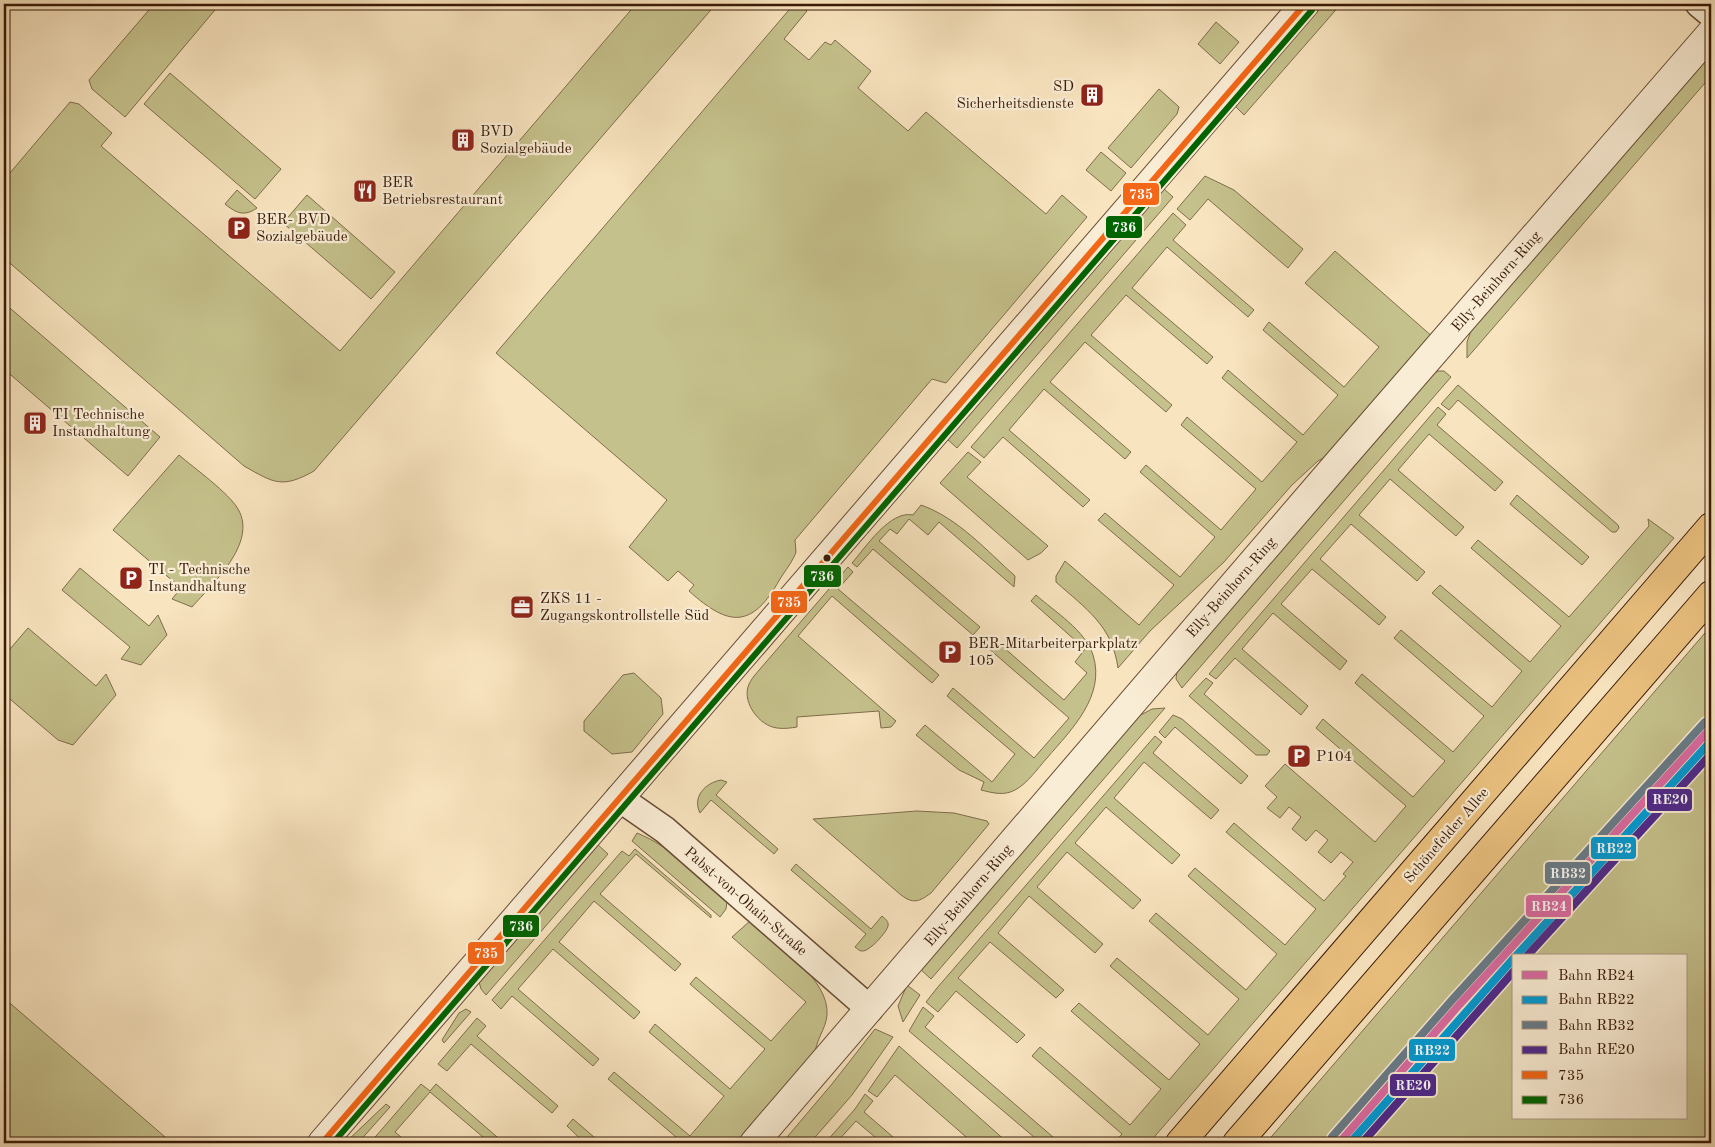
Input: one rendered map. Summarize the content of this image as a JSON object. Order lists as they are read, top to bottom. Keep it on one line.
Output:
{"streets":{"highway":["Schönefelder Allee"],"street":["Elly-Beinhorn-Ring","Pabst-von-Ohain-Straße"]},"crossings":[["Elly-Beinhorn-Ring","Pabst-von-Ohain-Straße"]],"places":{"building":["SD Sicherheitsdienste","BVD Sozialgebäude","TI Technische Instandhaltung"],"restaurant":["BER Betriebsrestaurant"],"parking":["BER- BVD Sozialgebäude","TI - Technische Instandhaltung","BER-Mitarbeiterparkplatz 105","P104"],"office":["ZKS 11 - Zugangskontrollstelle Süd"]},"lines":["transit line 735","transit line 736","rail line RB32","rail line RB24","rail line RB22","rail line RE20"],"legend":["Bahn RB24","Bahn RB22","Bahn RB32","Bahn RE20","735","736"]}
